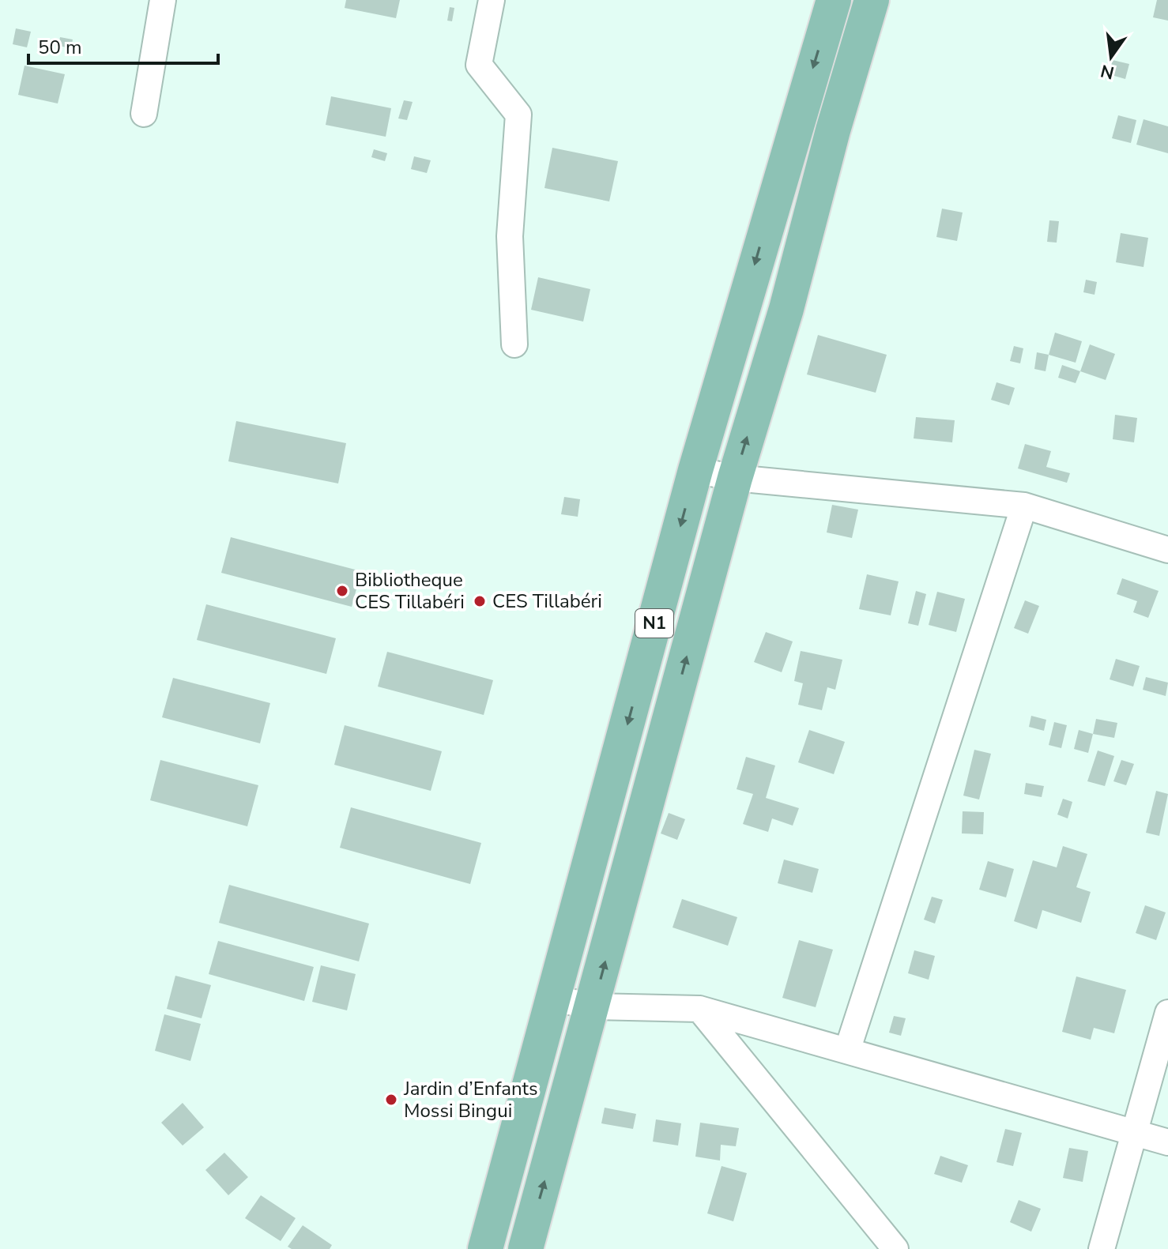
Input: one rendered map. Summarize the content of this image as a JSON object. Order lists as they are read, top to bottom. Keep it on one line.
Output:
{"streets":{"main road":["N1"]},"places":["Bibliotheque CES Tillabéri","CES Tillabéri","Jardin d’Enfants Mossi Bingui"],"scale_bar":"50 m","north":"bottom"}
